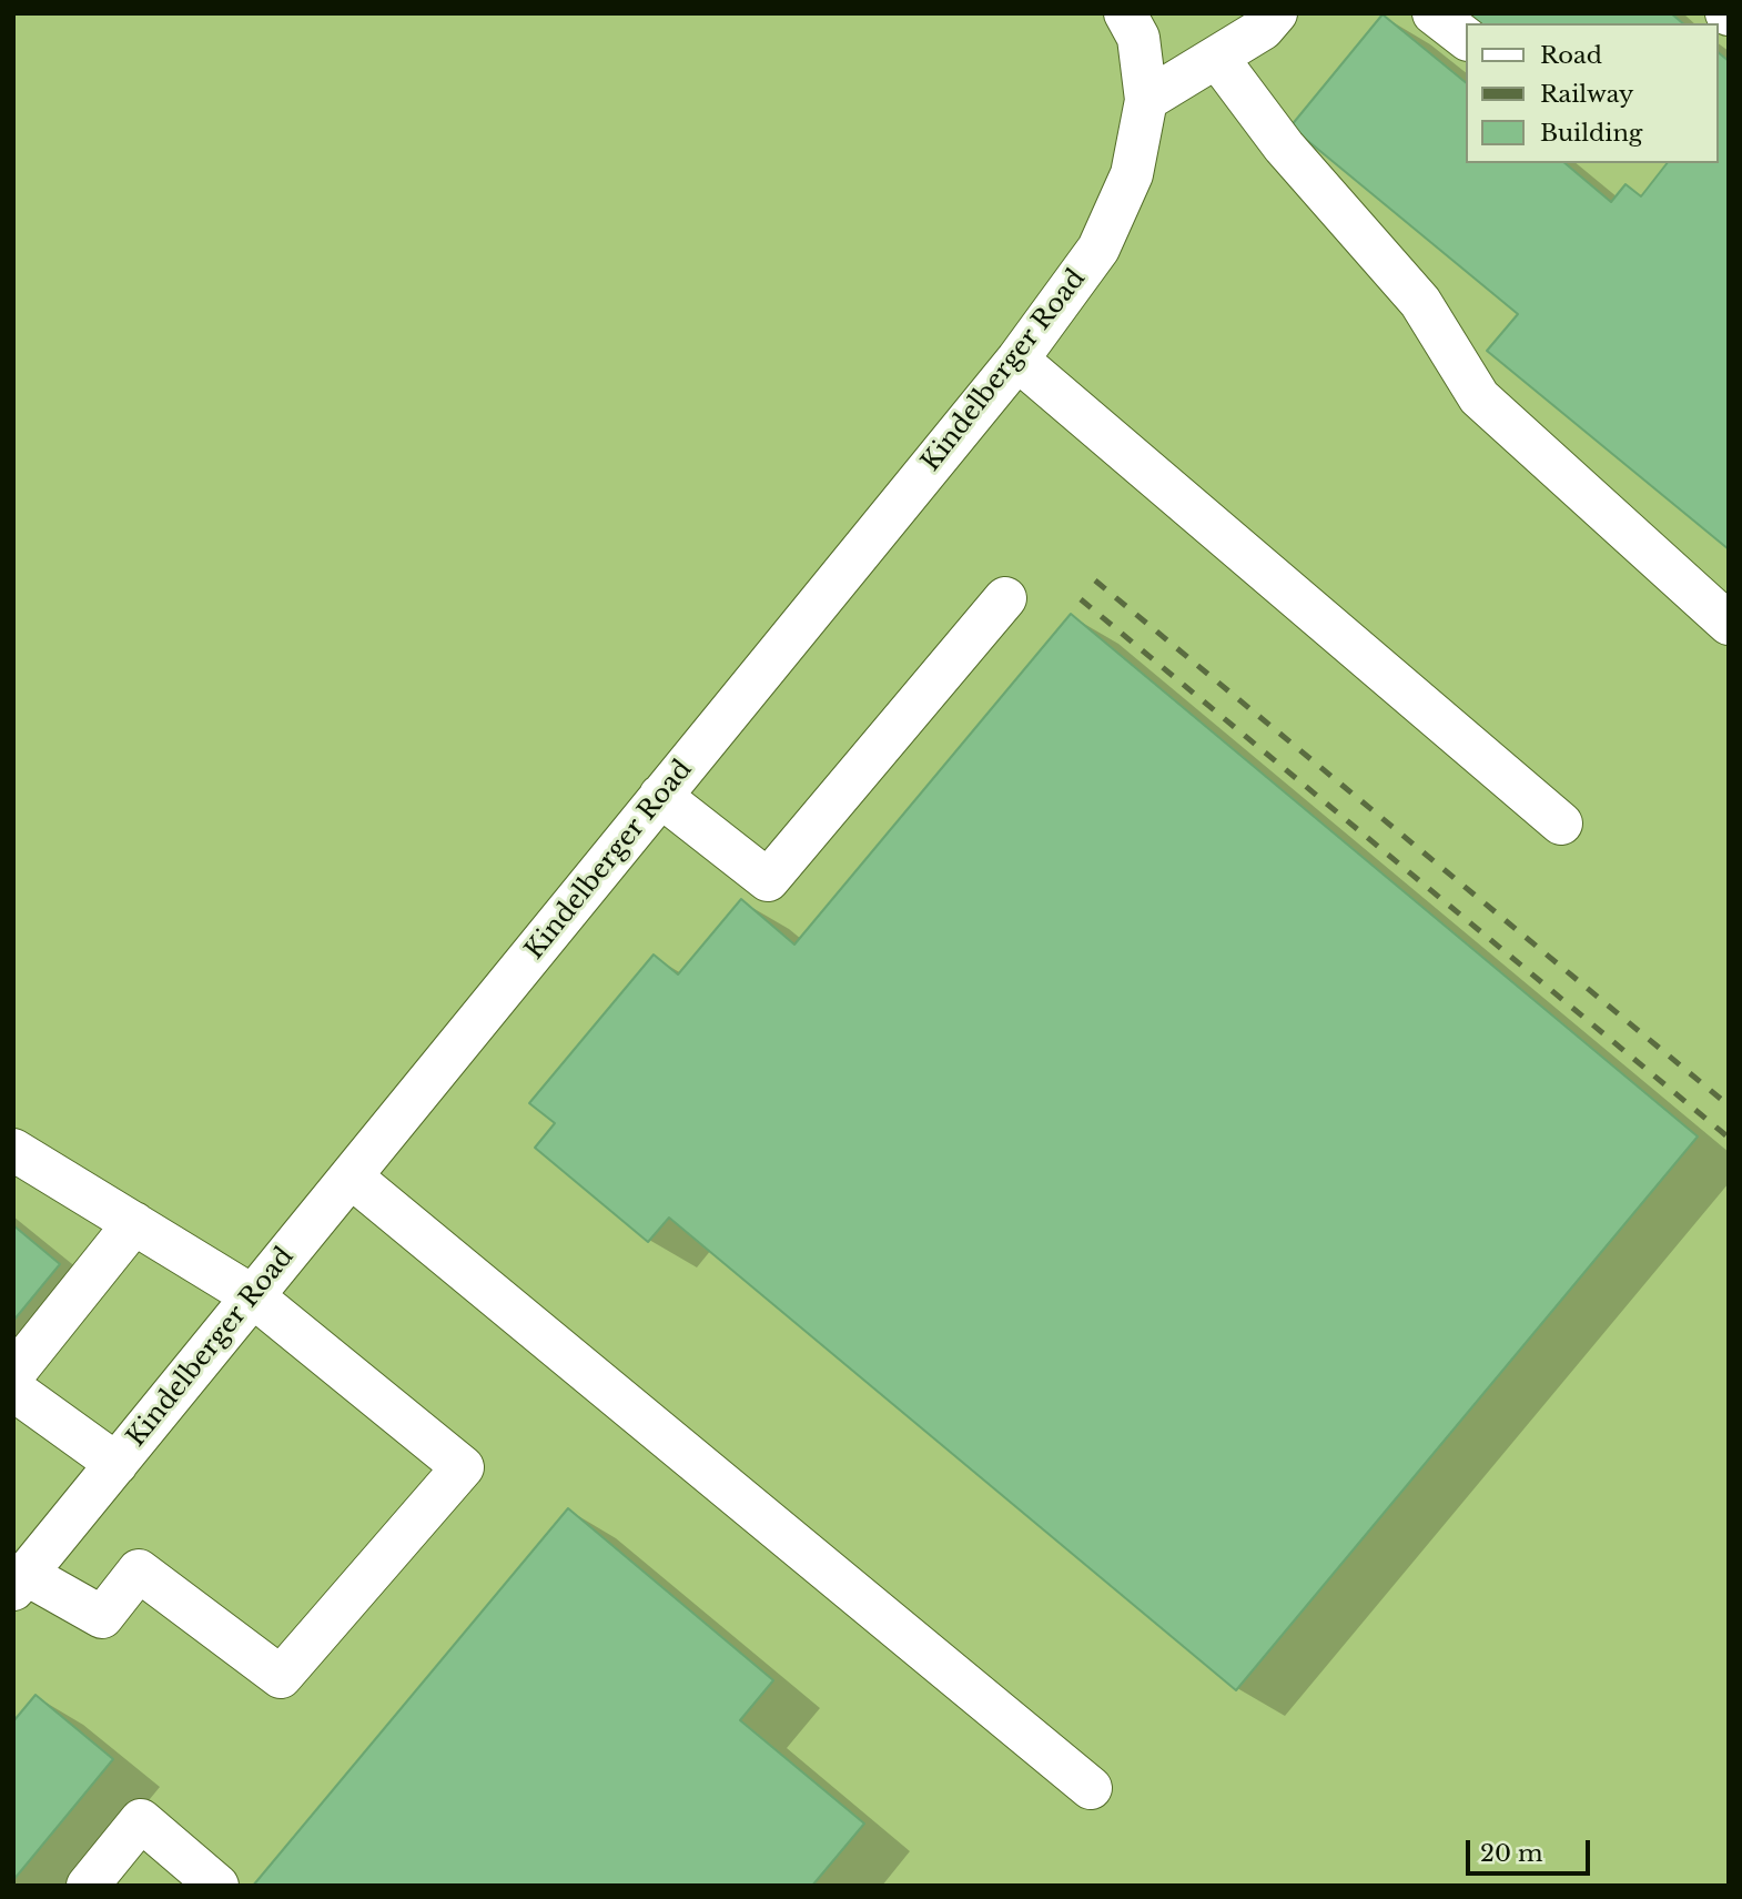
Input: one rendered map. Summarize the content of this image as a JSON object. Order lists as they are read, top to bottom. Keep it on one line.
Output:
{"streets":{"street":["Kindelberger Road"]},"legend":["Road","Railway","Building"],"scale_bar":"20 m"}
